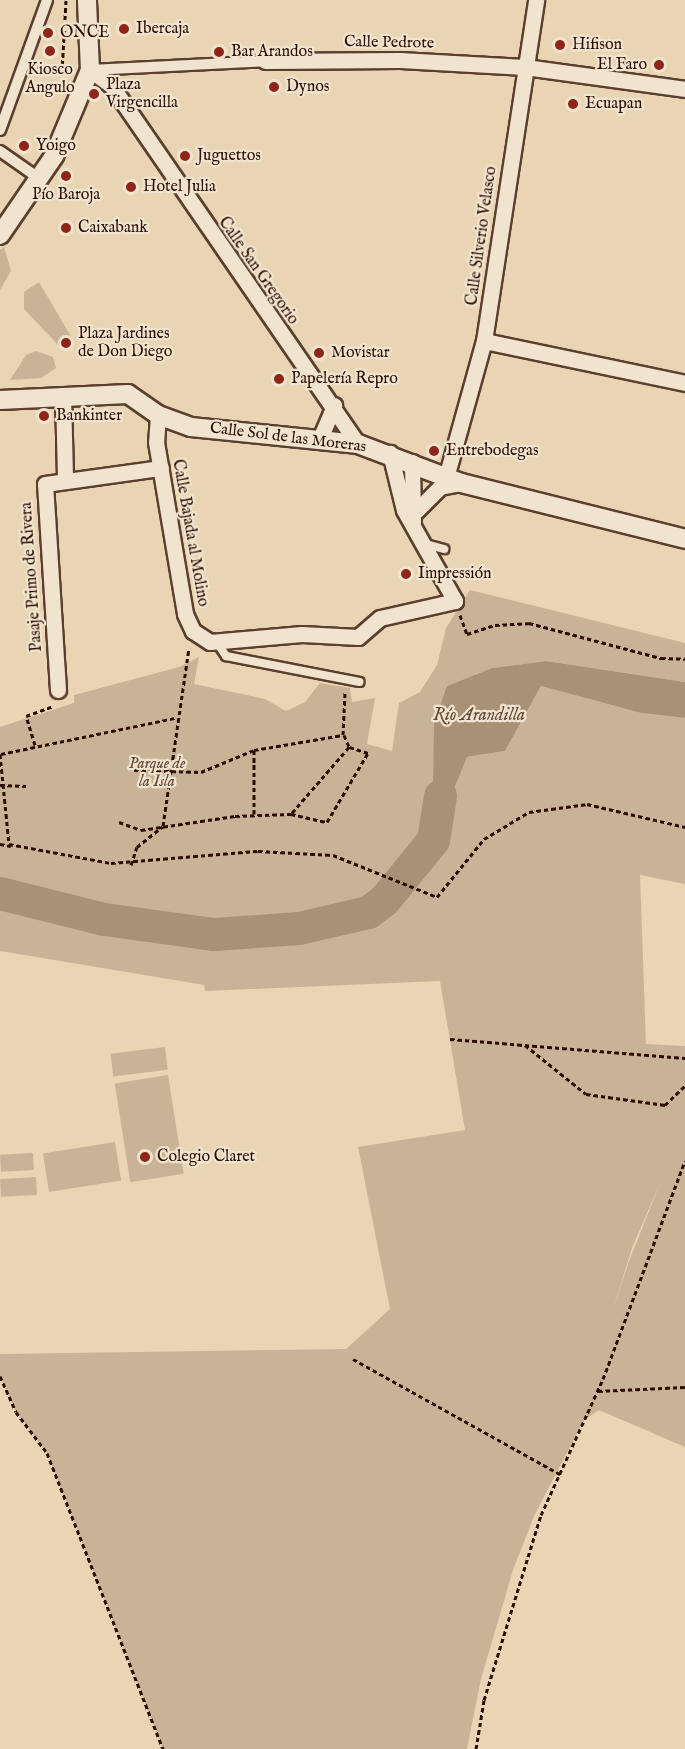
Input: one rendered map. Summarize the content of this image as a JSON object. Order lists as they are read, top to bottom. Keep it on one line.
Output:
{"streets":{"street":["Calle Pedrote","Calle Silverio Velasco","Calle San Gregorio","Calle Sol de las Moreras","Calle Bajada al Molino","Pasaje Primo de Rivera"]},"crossings":[["Calle Pedrote","Calle Silverio Velasco"],["Calle Pedrote","Calle San Gregorio"],["Calle Silverio Velasco","Calle Sol de las Moreras"],["Calle San Gregorio","Calle Sol de las Moreras"],["Calle Sol de las Moreras","Calle Bajada al Molino"],["Calle Bajada al Molino","Pasaje Primo de Rivera"]],"water":["Río Arandilla"],"parks":["Parque de la Isla"],"places":["Ibercaja","ONCE","Hifison","Kiosco Angulo","Bar Arandos","El Faro","Dynos","Plaza Virgencilla","Ecuapan","Yoigo","Juguettos","Pío Baroja","Hotel Julia","Caixabank","Plaza Jardines de Don Diego","Movistar","Papelería Repro","Bankinter","Entrebodegas","Impressión","Colegio Claret"]}
